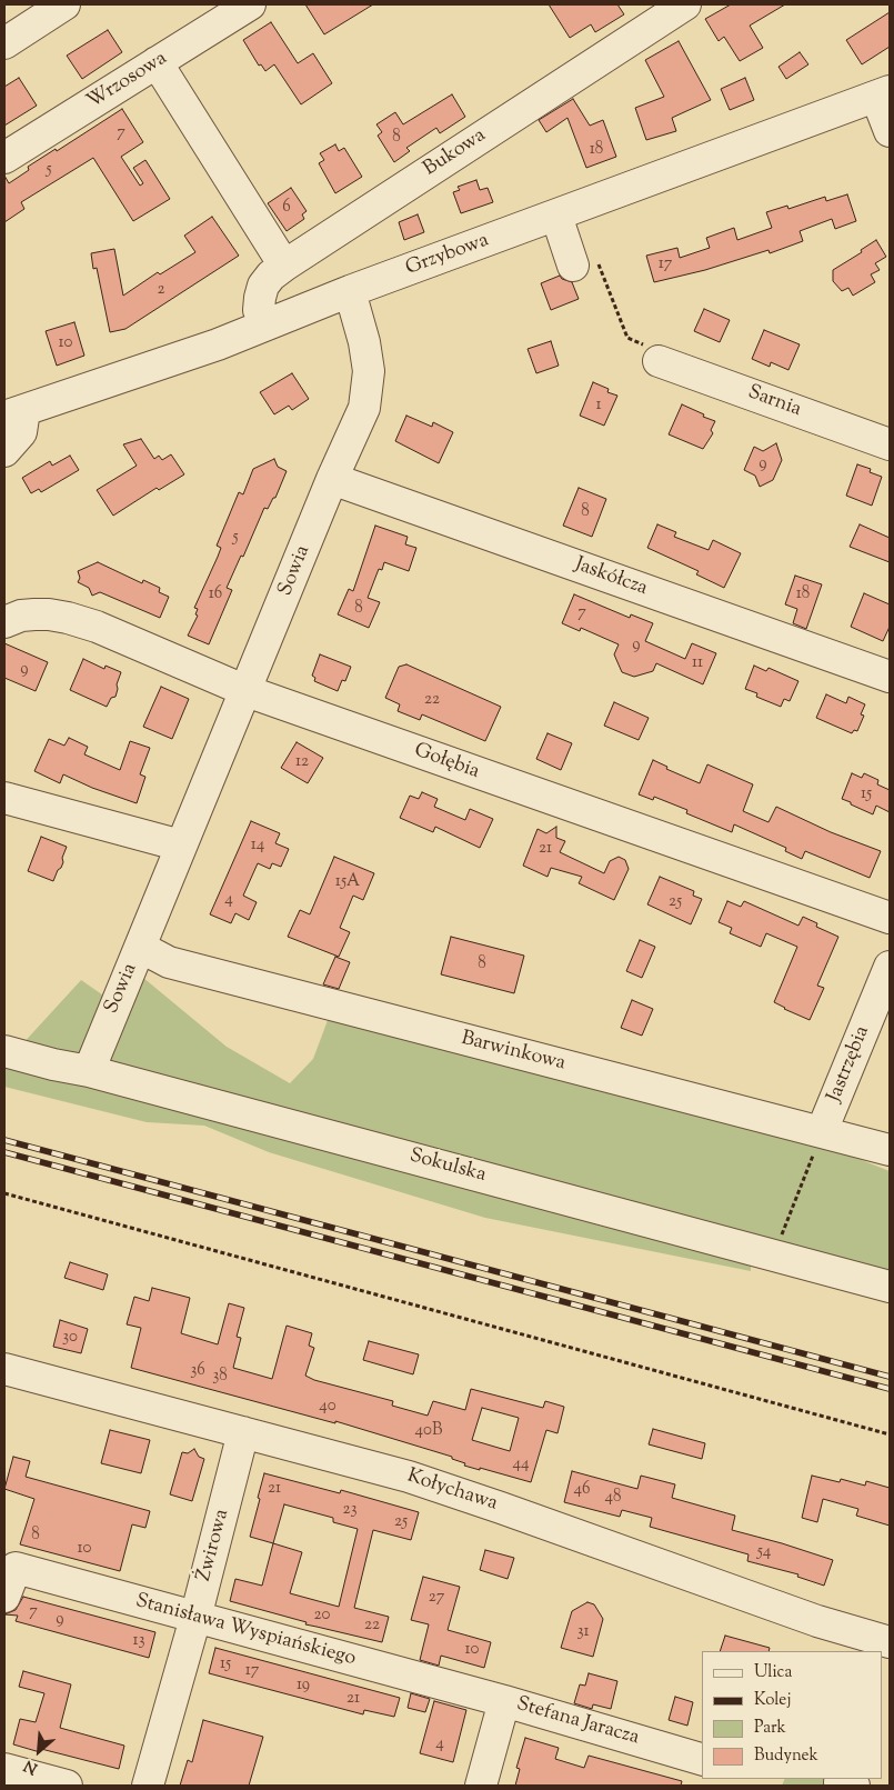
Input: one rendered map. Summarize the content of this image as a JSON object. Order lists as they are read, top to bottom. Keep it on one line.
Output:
{"streets":{"street":["Wrzosowa","Bukowa","Grzybowa","Sarnia","Sowia","Jaskółcza","Gołębia","Barwinkowa","Jastrzębia","Sokulska","Kołychawa","Żwirowa","Stanisława Wyspiańskiego","Stefana Jaracza"]},"crossings":[["Bukowa","Grzybowa"],["Grzybowa","Sowia"],["Sowia","Jaskółcza"],["Sowia","Gołębia"],["Sowia","Barwinkowa"],["Sowia","Sokulska"],["Barwinkowa","Jastrzębia"],["Kołychawa","Żwirowa"],["Żwirowa","Stanisława Wyspiańskiego"],["Stanisława Wyspiańskiego","Stefana Jaracza"]],"house_numbers":["7","8","18","5","6","17","2","10","1","9","8","5","16","18","8","7","9","11","9","22","12","15","14","21","15A","4","25","8","30","36","38","40","40B","44","21","46","48","23","25","8","10","54","27","7","20","9","22","31","13","10","15","17","19","21","4"],"legend":["Ulica","Kolej","Park","Budynek"],"north":"bottom left"}
